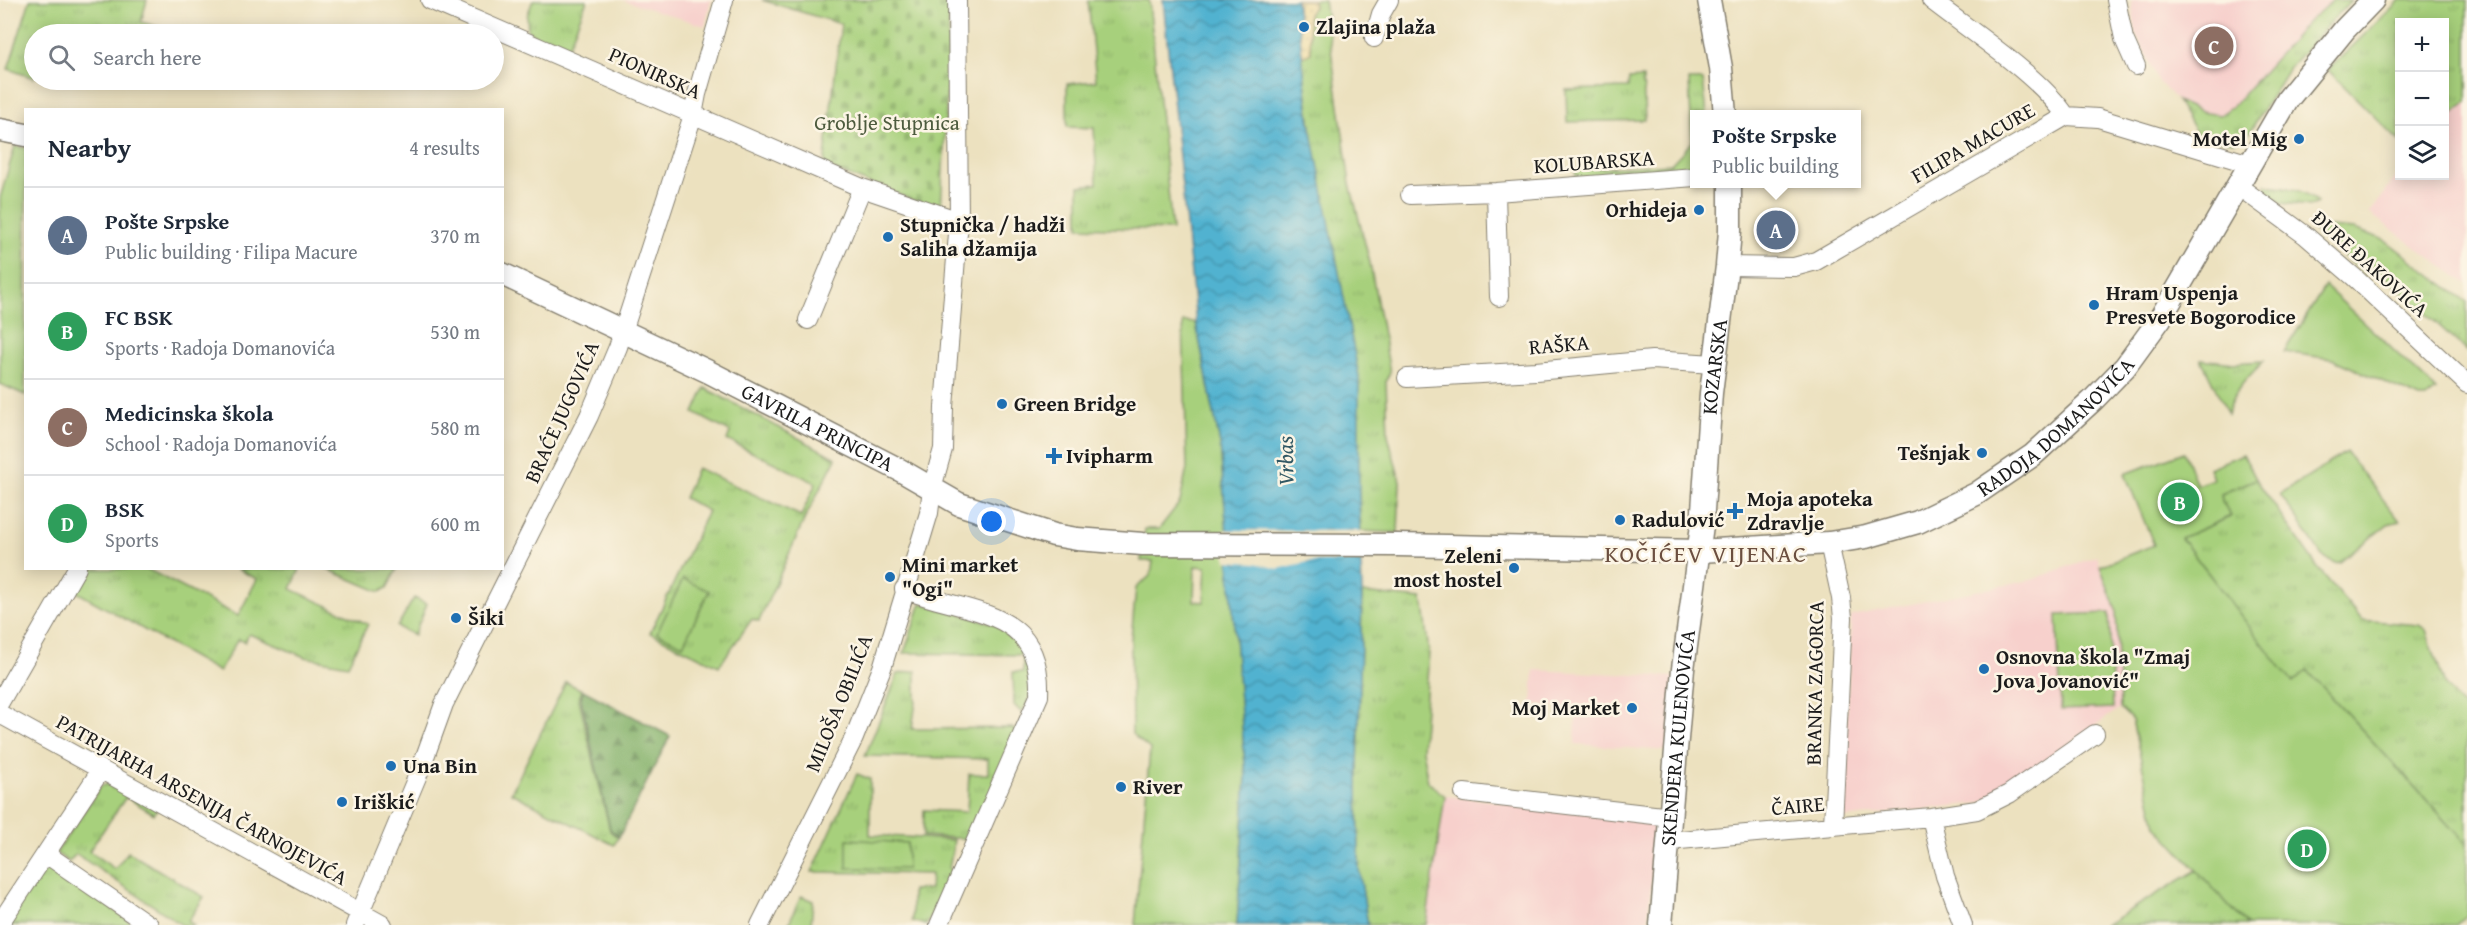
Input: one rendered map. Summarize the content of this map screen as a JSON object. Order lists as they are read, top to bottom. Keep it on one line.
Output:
{"streets":{"main road":["KOZARSKA","RADOJA DOMANOVIĆA","GAVRILA PRINCIPA","SKENDERA KULENOVIĆA"],"street":["PIONIRSKA","FILIPA MACURE","KOLUBARSKA","ĐURE ĐAKOVIĆA","RAŠKA","BRAĆE JUGOVIĆA","BRANKA ZAGORCA","MILOŠA OBILIĆA","PATRIJARHA ARSENIJA ČARNOJEVIĆA","ČAIRE"]},"crossings":[["PIONIRSKA","BRAĆE JUGOVIĆA"],["PIONIRSKA","MILOŠA OBILIĆA"],["FILIPA MACURE","KOZARSKA"],["FILIPA MACURE","RADOJA DOMANOVIĆA"],["ĐURE ĐAKOVIĆA","RADOJA DOMANOVIĆA"],["RAŠKA","KOZARSKA"],["KOZARSKA","RADOJA DOMANOVIĆA"],["KOZARSKA","SKENDERA KULENOVIĆA"],["BRAĆE JUGOVIĆA","GAVRILA PRINCIPA"],["BRAĆE JUGOVIĆA","PATRIJARHA ARSENIJA ČARNOJEVIĆA"],["RADOJA DOMANOVIĆA","GAVRILA PRINCIPA"],["RADOJA DOMANOVIĆA","BRANKA ZAGORCA"],["RADOJA DOMANOVIĆA","SKENDERA KULENOVIĆA"],["GAVRILA PRINCIPA","MILOŠA OBILIĆA"],["BRANKA ZAGORCA","ČAIRE"],["SKENDERA KULENOVIĆA","ČAIRE"]],"districts":["KOČIĆEV VIJENAC"],"water":["Vrbas"],"parks":["Groblje Stupnica"],"places":{"other":["Zlajina plaža","Motel Mig","Orhideja","Stupnička / hadži Saliha džamija","Hram Uspenja Presvete Bogorodice","Green Bridge","Tešnjak","Radulović","Zeleni most hostel","Mini market \"Ogi\"","Šiki","Osnovna škola \"Zmaj Jova Jovanović\"","Moj Market","Una Bin","River","Iriškić"],"health":["Ivipharm","Moja apoteka Zdravlje"]},"page":{"map_buttons":["+","−"],"pins":["C","A","B","D"],"search":"Search here","heading":["Nearby","4 results"],"popup":["Pošte Srpske","Public building"],"list":[{"mark":"A","name":"Pošte Srpske","note":"Public building · Filipa Macure","value":"370 m"},{"mark":"B","name":"FC BSK","note":"Sports · Radoja Domanovića","value":"530 m"},{"mark":"C","name":"Medicinska škola","note":"School · Radoja Domanovića","value":"580 m"},{"mark":"D","name":"BSK","note":"Sports","value":"600 m"}]}}
